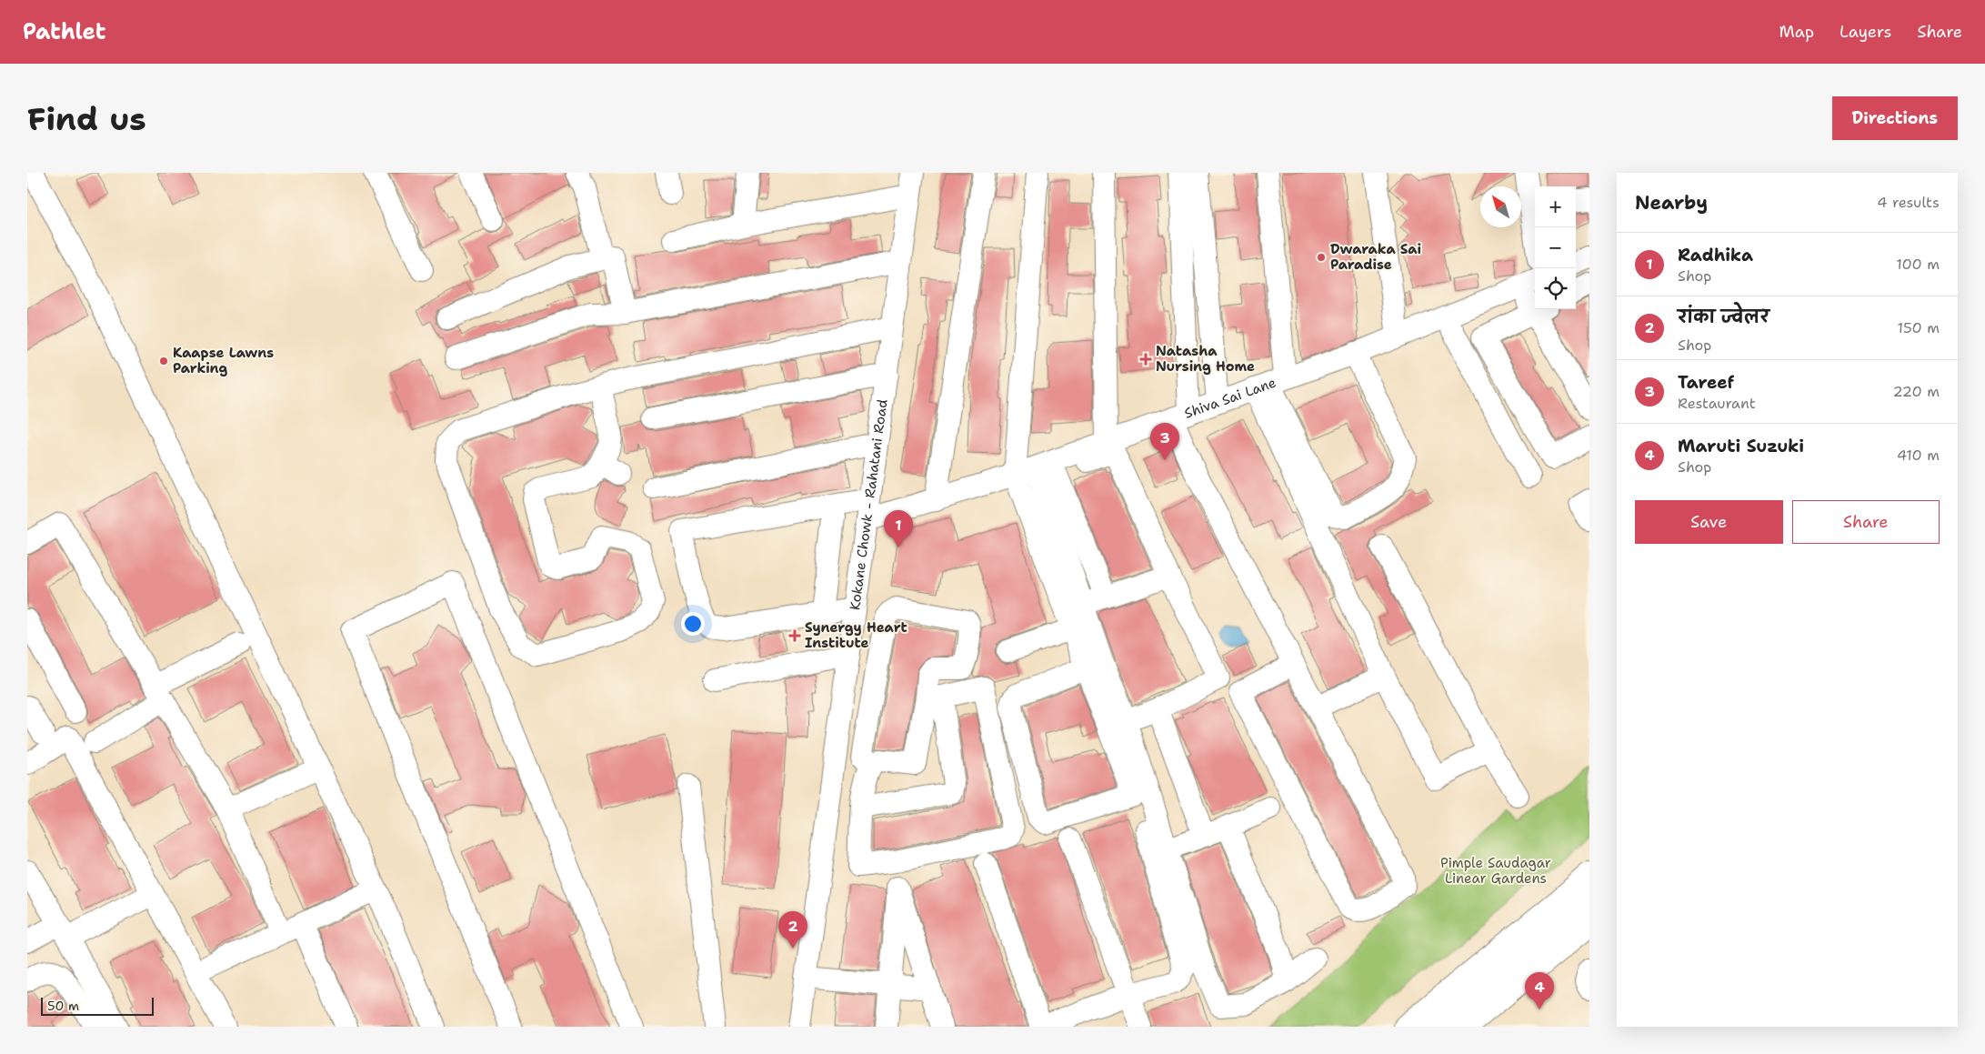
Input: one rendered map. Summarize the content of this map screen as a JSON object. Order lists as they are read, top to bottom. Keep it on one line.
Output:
{"streets":{"street":["Shiva Sai Lane","Kokane Chowk - Rahatani Road"]},"crossings":[["Shiva Sai Lane","Kokane Chowk - Rahatani Road"]],"parks":["Pimple Saudagar Linear Gardens"],"places":{"other":["Dwaraka Sai Paradise","Kaapse Lawns Parking"],"health":["Natasha Nursing Home","Synergy Heart Institute"]},"scale_bar":"50 m","north":"top left","page":{"header":"Pathlet","nav":["Map","Layers","Share"],"buttons":["Directions",["Save","Share"]],"title":"Find us","heading":["Nearby","4 results"],"map_buttons":["+","−"],"list":[{"mark":"1","name":"Radhika","note":"Shop","value":"100 m"},{"mark":"2","name":"रांका ज्वेलर","note":"Shop","value":"150 m"},{"mark":"3","name":"Tareef","note":"Restaurant","value":"220 m"},{"mark":"4","name":"Maruti Suzuki","note":"Shop","value":"410 m"}],"pins":["3","1","2","4"],"scale":"50 m"}}
